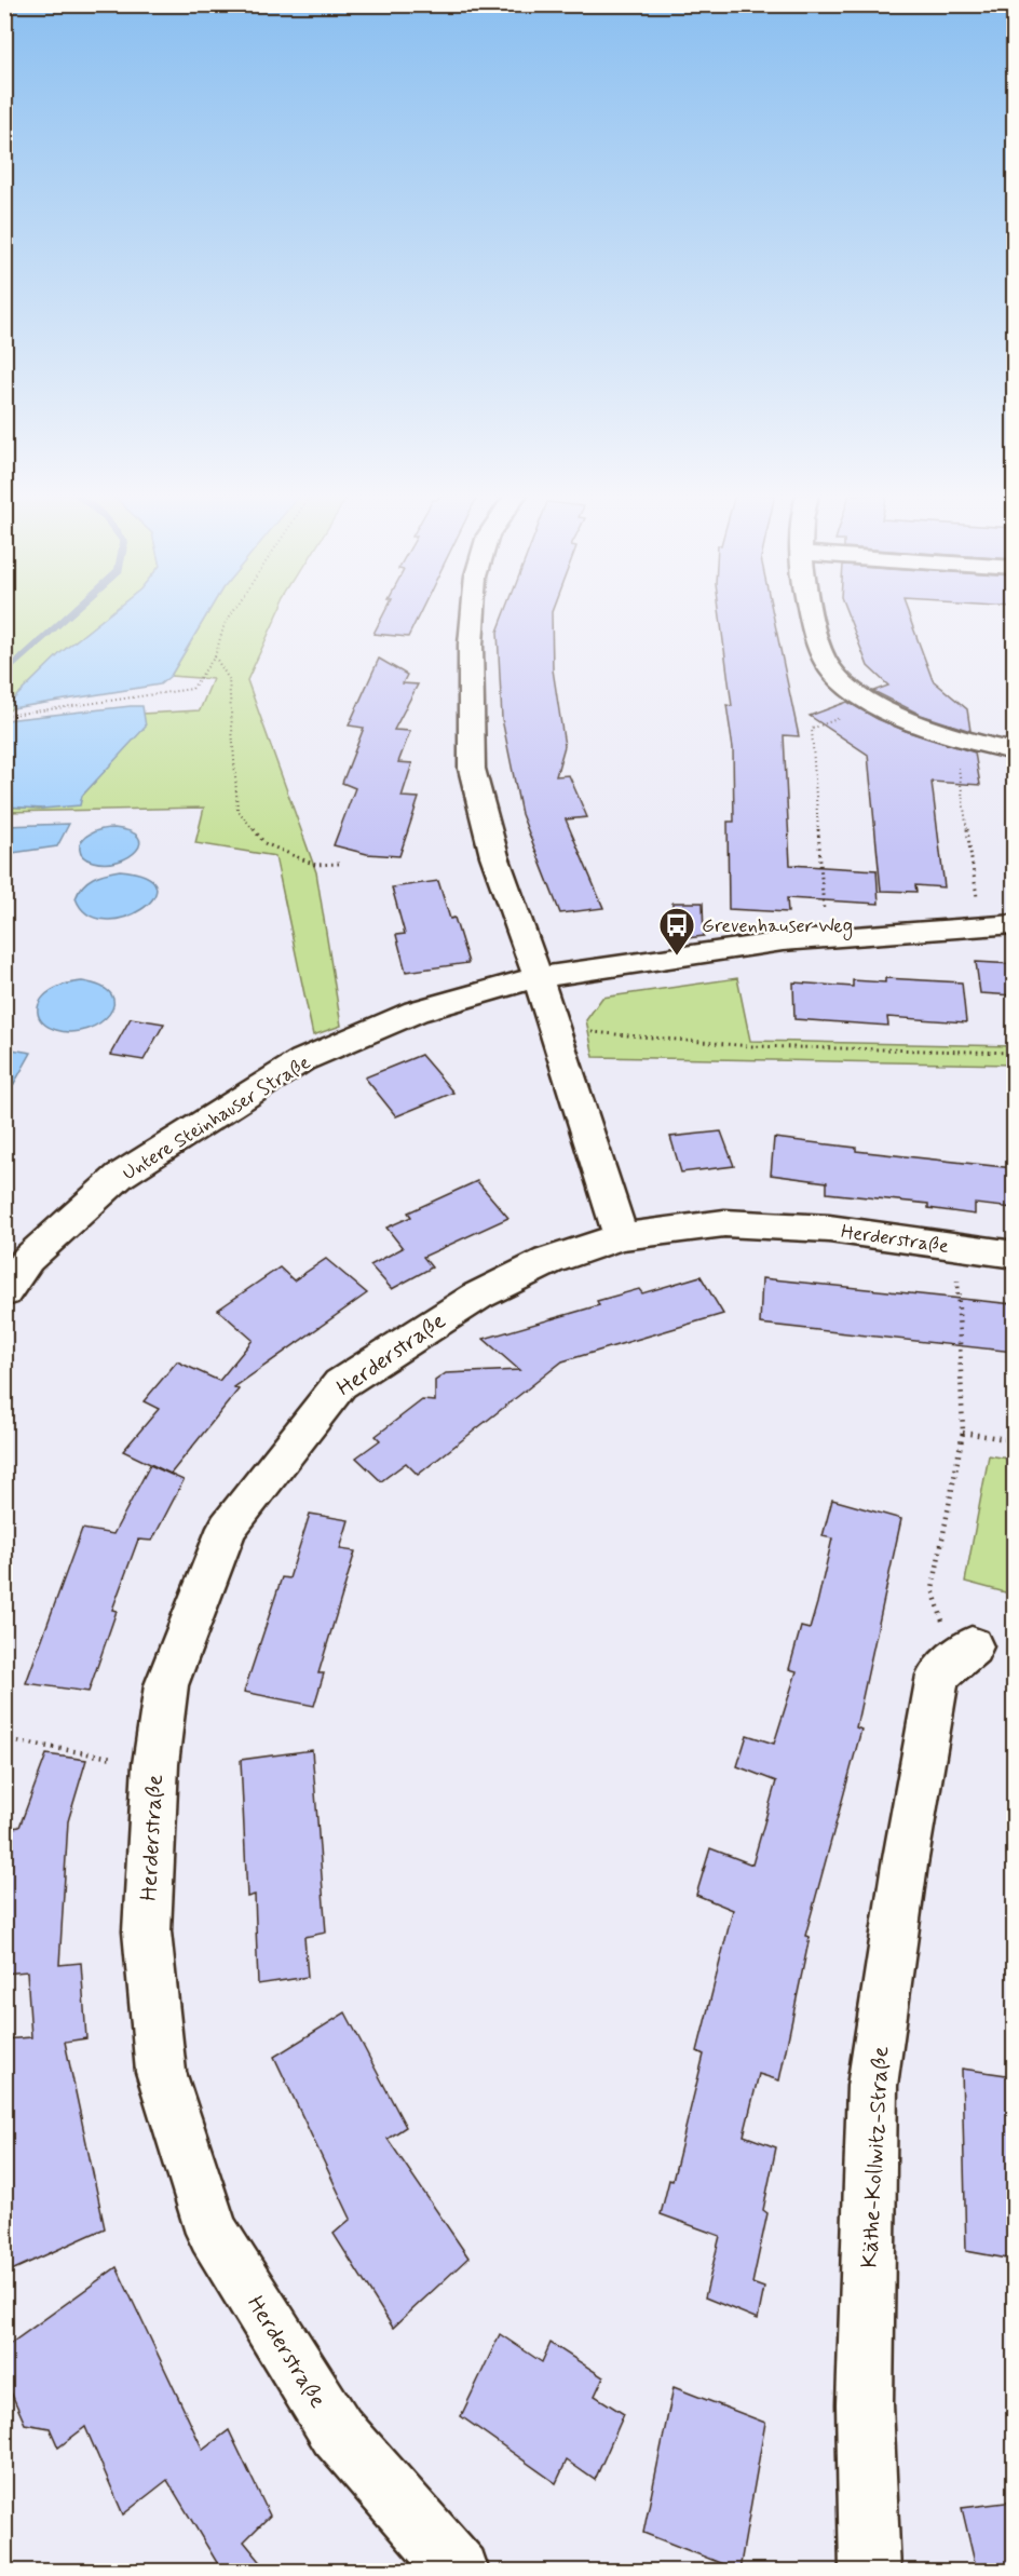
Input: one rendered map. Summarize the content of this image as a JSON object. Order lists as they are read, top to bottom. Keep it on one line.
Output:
{"streets":{"street":["Untere Steinhauser Straße","Herderstraße","Käthe-Kollwitz-Straße"]},"places":{"bus stop":["Grevenhauser Weg"]}}
